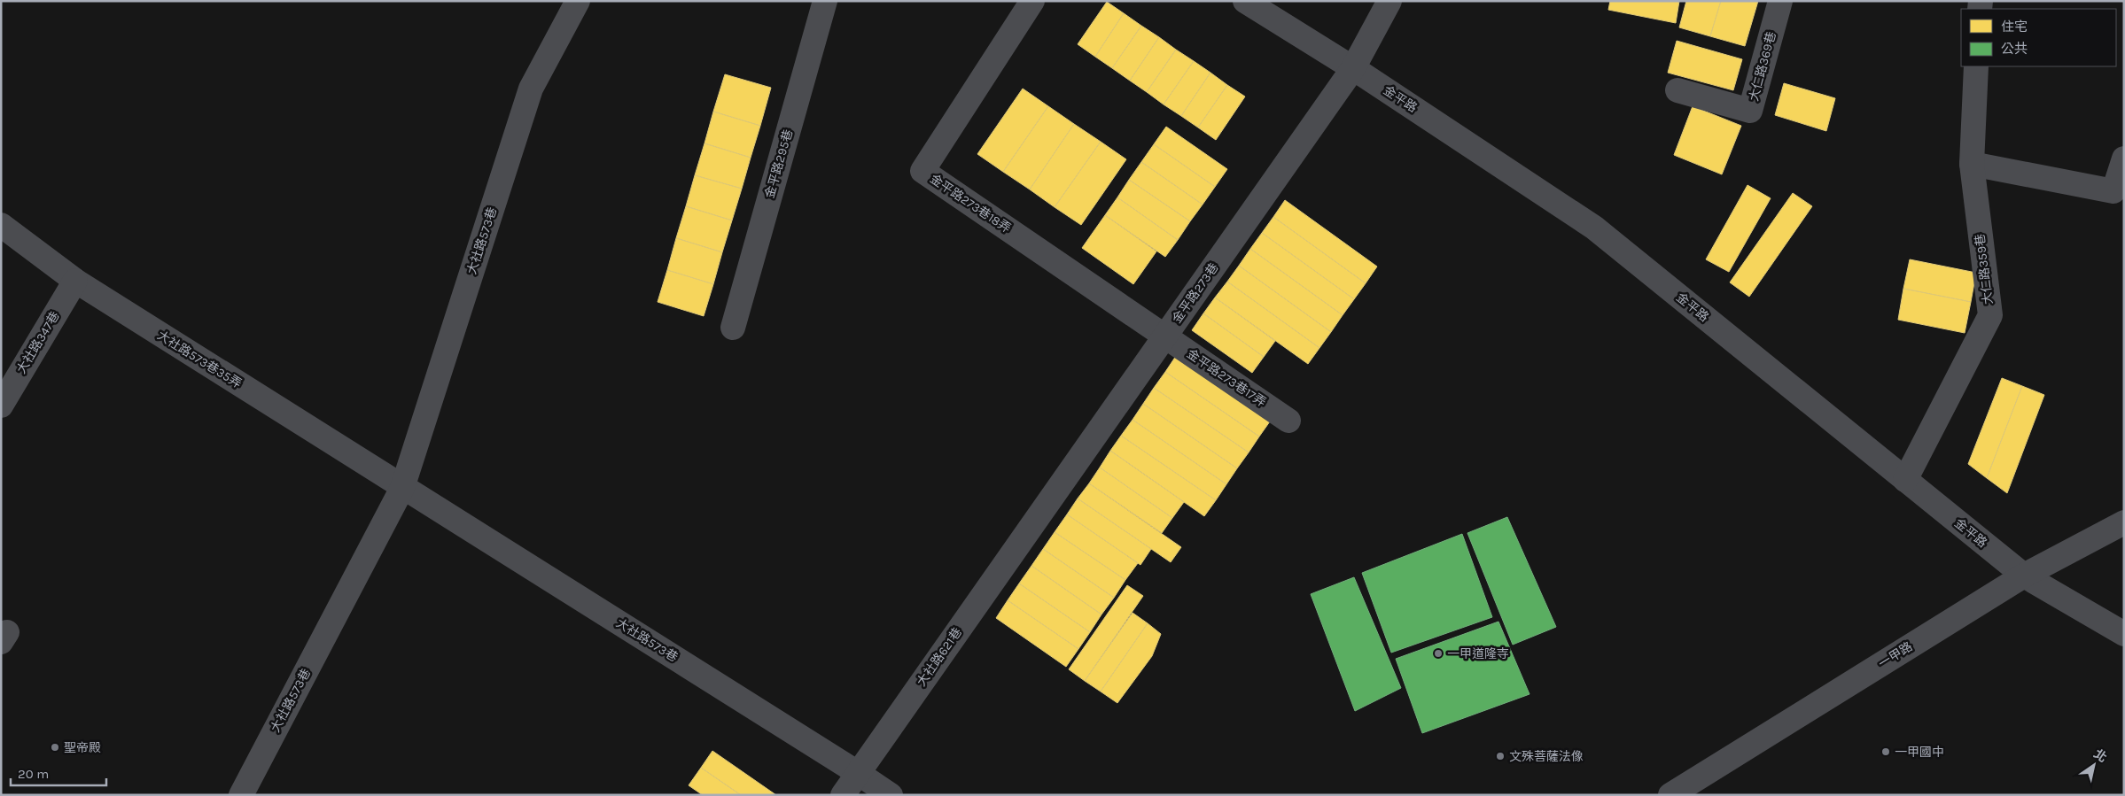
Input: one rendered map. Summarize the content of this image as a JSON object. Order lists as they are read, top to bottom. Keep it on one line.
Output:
{"streets":{"street":["大仁路369巷","金平路","金平路295巷","金平路273巷18弄","大社路573巷","大仁路359巷","金平路273巷","大社路347巷","大社路573巷35弄","金平路273巷17弄","一甲路","大社路621巷"]},"crossings":[["金平路","大仁路359巷"],["金平路","金平路273巷"],["金平路","一甲路"],["金平路273巷18弄","金平路273巷"],["金平路273巷18弄","金平路273巷17弄"],["大社路573巷","大社路573巷35弄"],["大社路573巷","大社路621巷"],["金平路273巷","金平路273巷17弄"],["金平路273巷","大社路621巷"],["大社路347巷","大社路573巷35弄"]],"places":["一甲道隆寺","聖帝殿","一甲國中","文殊菩薩法像"],"legend":["住宅","公共"],"scale_bar":"20 m","north":"top right"}
